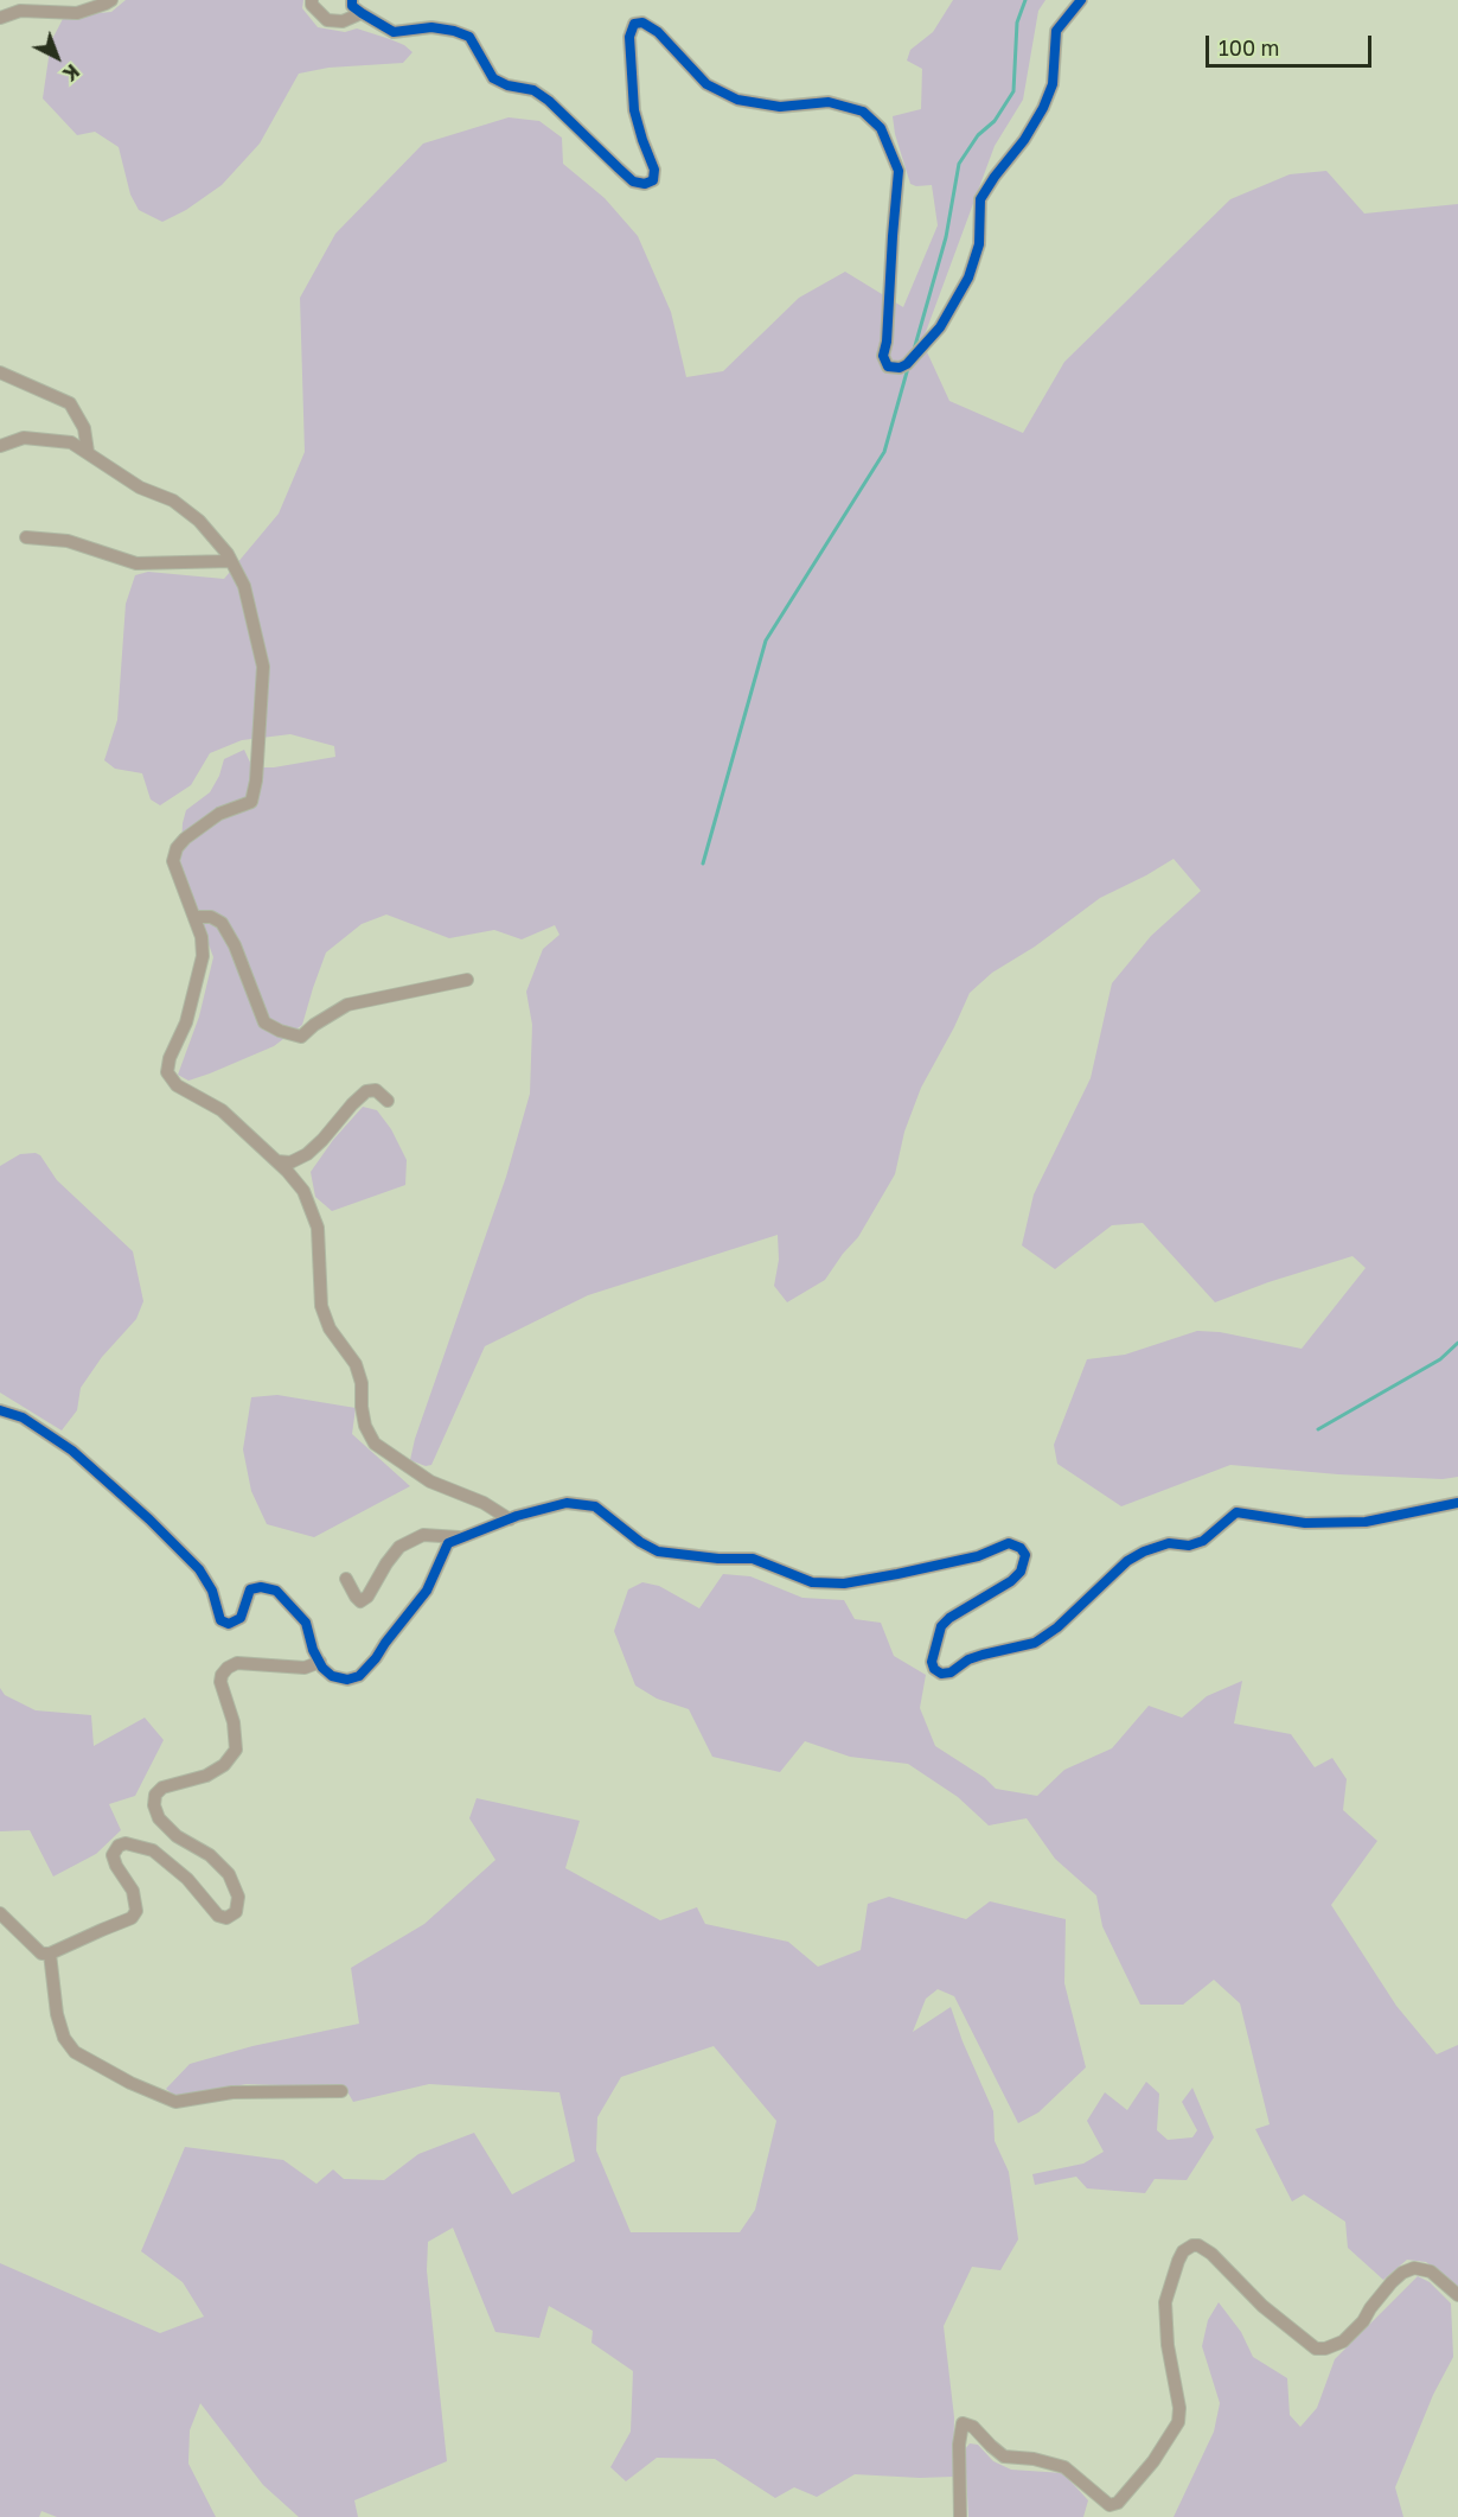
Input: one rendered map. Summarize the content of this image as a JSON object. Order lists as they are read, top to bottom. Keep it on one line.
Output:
{"scale_bar":"100 m","north":"bottom right"}
